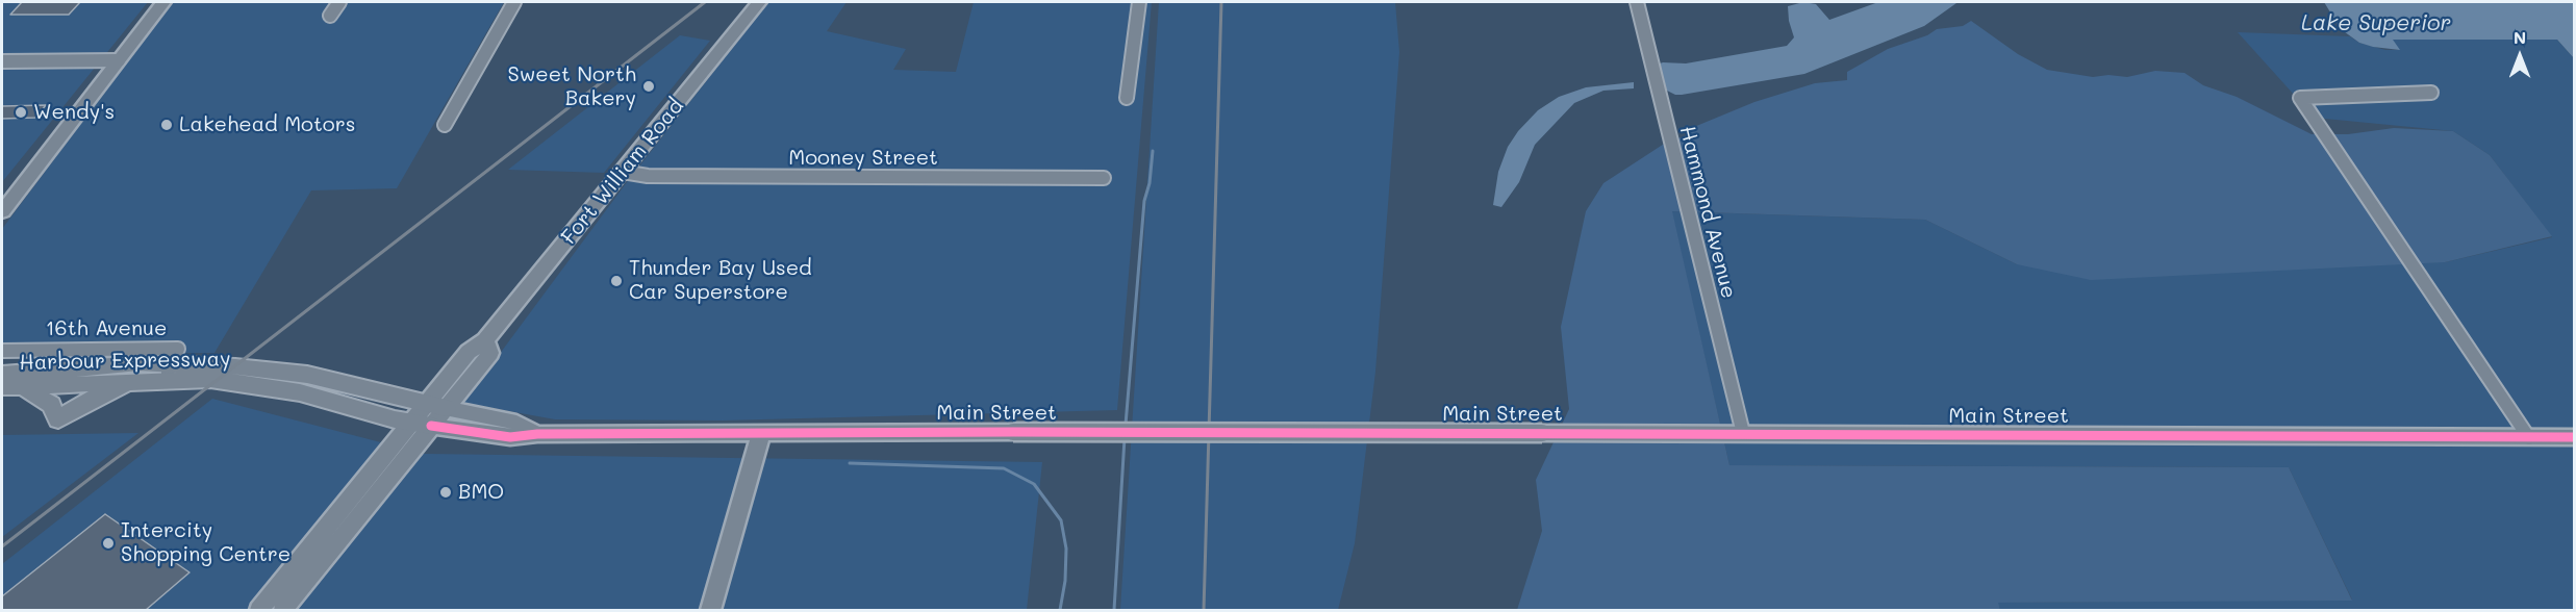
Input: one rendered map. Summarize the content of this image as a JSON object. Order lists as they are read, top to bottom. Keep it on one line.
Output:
{"streets":{"main road":["Harbour Expressway"],"street":["Mooney Street","Fort William Road","Hammond Avenue","16th Avenue","Main Street"]},"crossings":[["Mooney Street","Fort William Road"],["Fort William Road","Harbour Expressway"],["Fort William Road","Main Street"],["Hammond Avenue","Main Street"],["16th Avenue","Harbour Expressway"],["Harbour Expressway","Main Street"]],"water":["Lake Superior"],"places":["Sweet North Bakery","Wendy's","Lakehead Motors","Thunder Bay Used Car Superstore","BMO","Intercity Shopping Centre"],"north":"top"}
